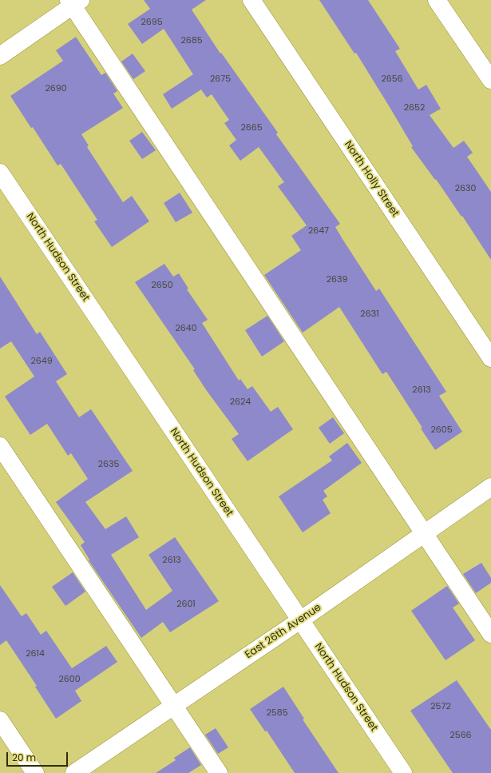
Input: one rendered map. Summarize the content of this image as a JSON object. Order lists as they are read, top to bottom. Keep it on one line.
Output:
{"streets":{"street":["North Holly Street","North Hudson Street","East 26th Avenue"]},"crossings":[["North Hudson Street","East 26th Avenue"]],"house_numbers":["2695","2685","2675","2656","2690","2652","2665","2630","2647","2639","2650","2631","2640","2649","2613","2624","2605","2635","2613","2601","2614","2600","2572","2585","2566"],"scale_bar":"20 m"}
